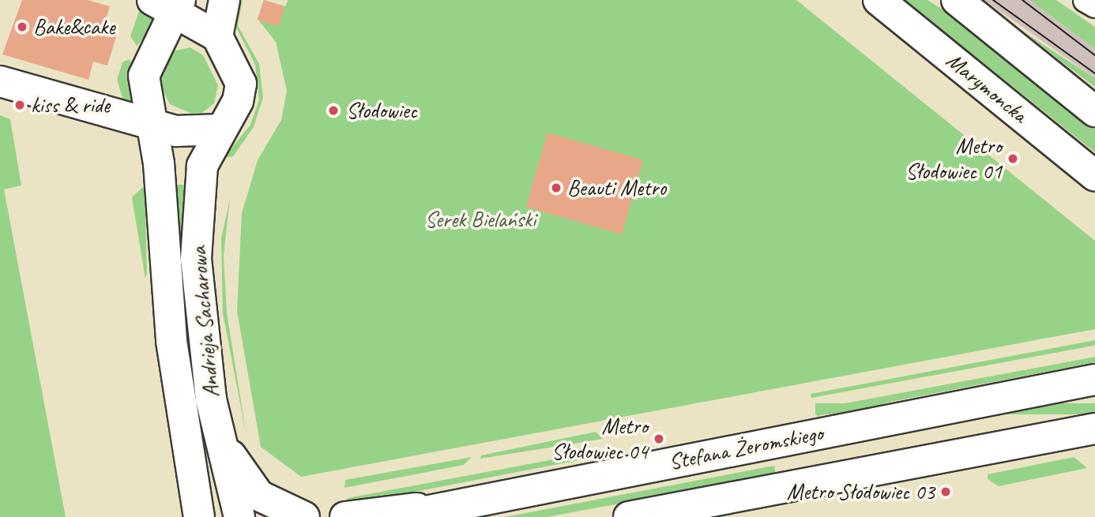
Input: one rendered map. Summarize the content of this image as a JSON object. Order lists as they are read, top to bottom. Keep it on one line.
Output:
{"streets":{"main road":["Marymoncka","Andrieja Sacharowa","Stefana Żeromskiego"]},"parks":["Serek Bielański"],"places":["Bake&cake","kiss & ride","Słodowiec","Metro Słodowiec 01","Beauti Metro","Metro Słodowiec 04","Metro Słodowiec 03"]}
